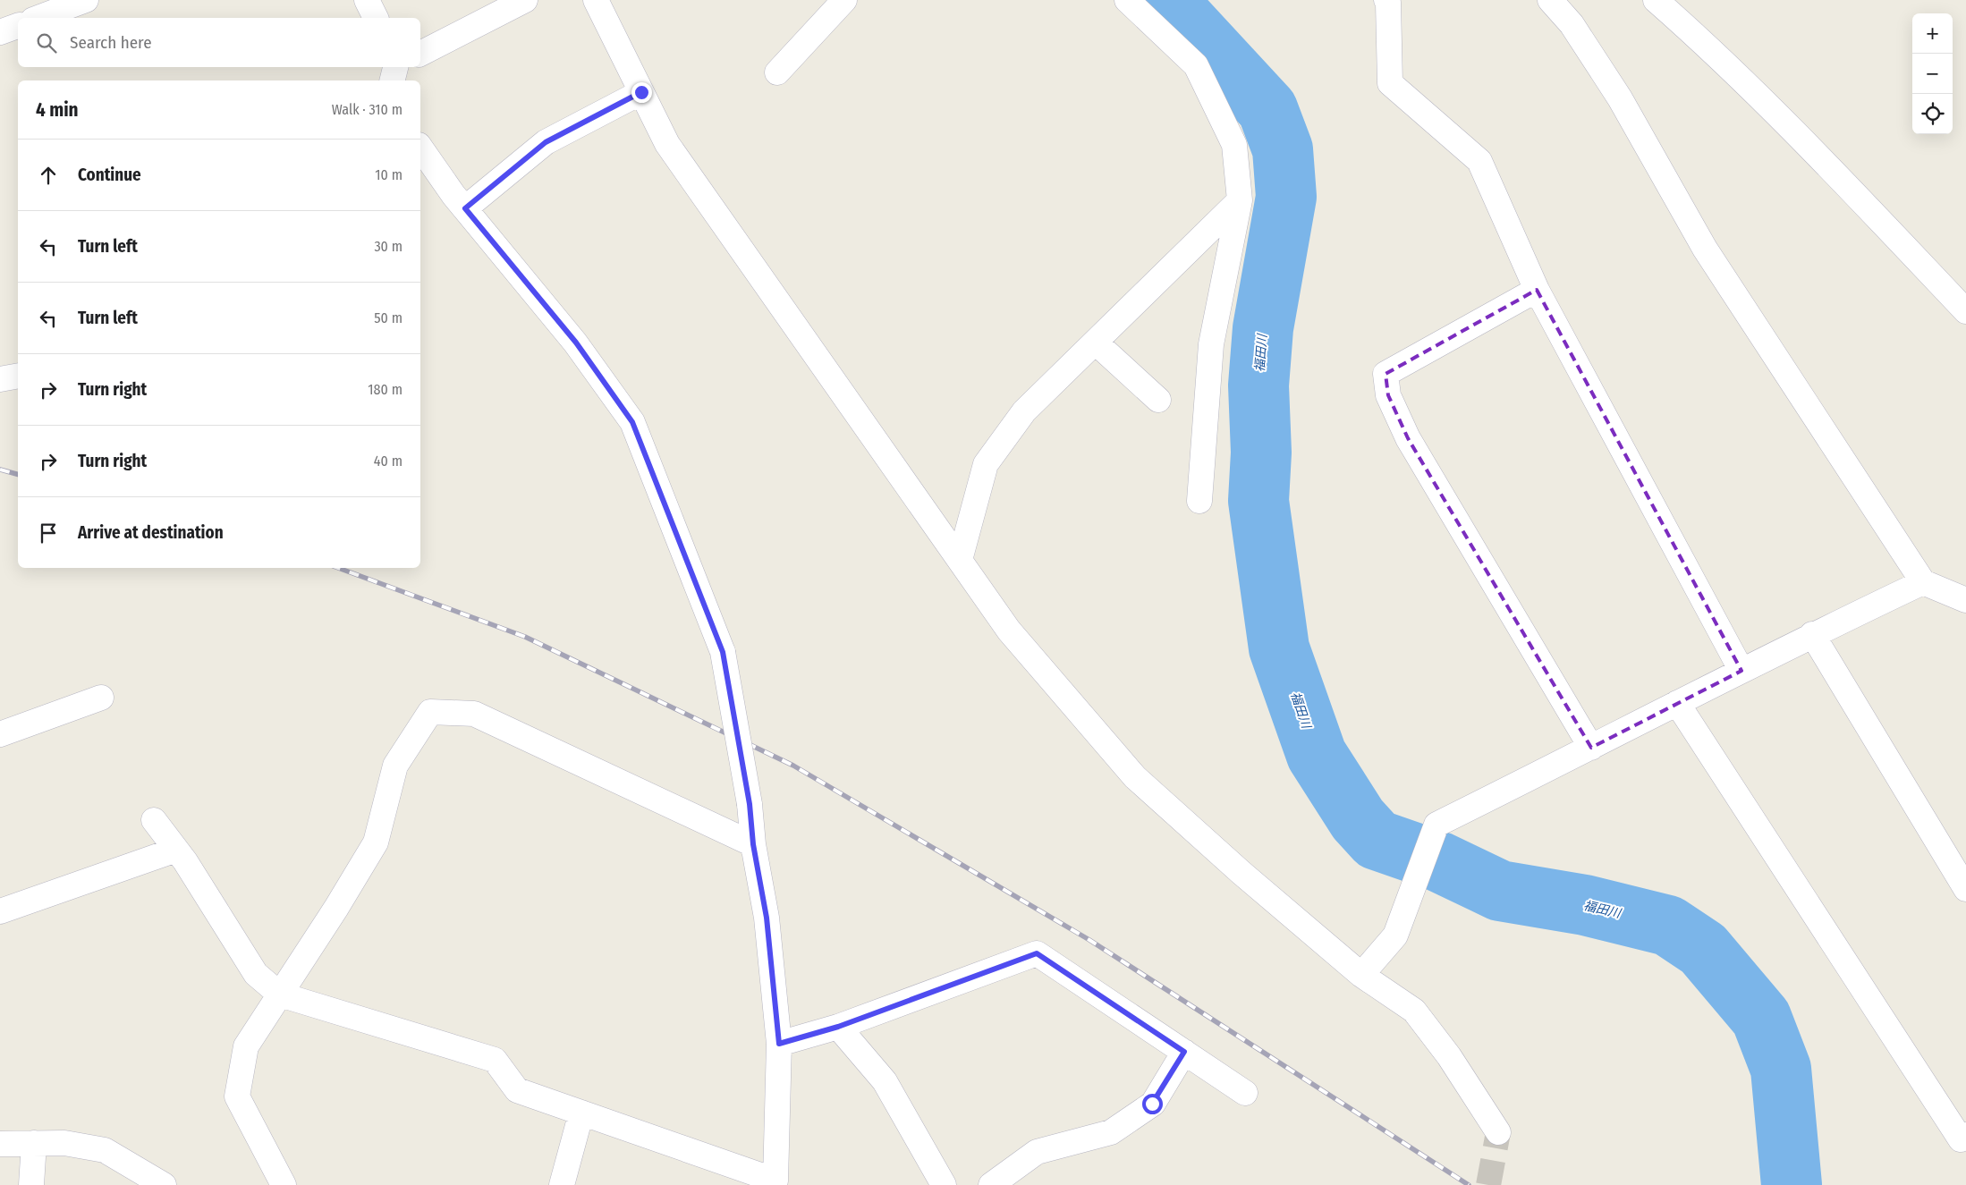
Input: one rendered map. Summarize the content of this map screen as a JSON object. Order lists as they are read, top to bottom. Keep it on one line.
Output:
{"water":["福田川"],"page":{"map_buttons":["+","−"],"search":"Search here","heading":["4 min","Walk · 310 m"],"list":[["Continue","10 m"],["Turn left","30 m"],["Turn left","50 m"],["Turn right","180 m"],["Turn right","40 m"],"Arrive at destination"]}}
